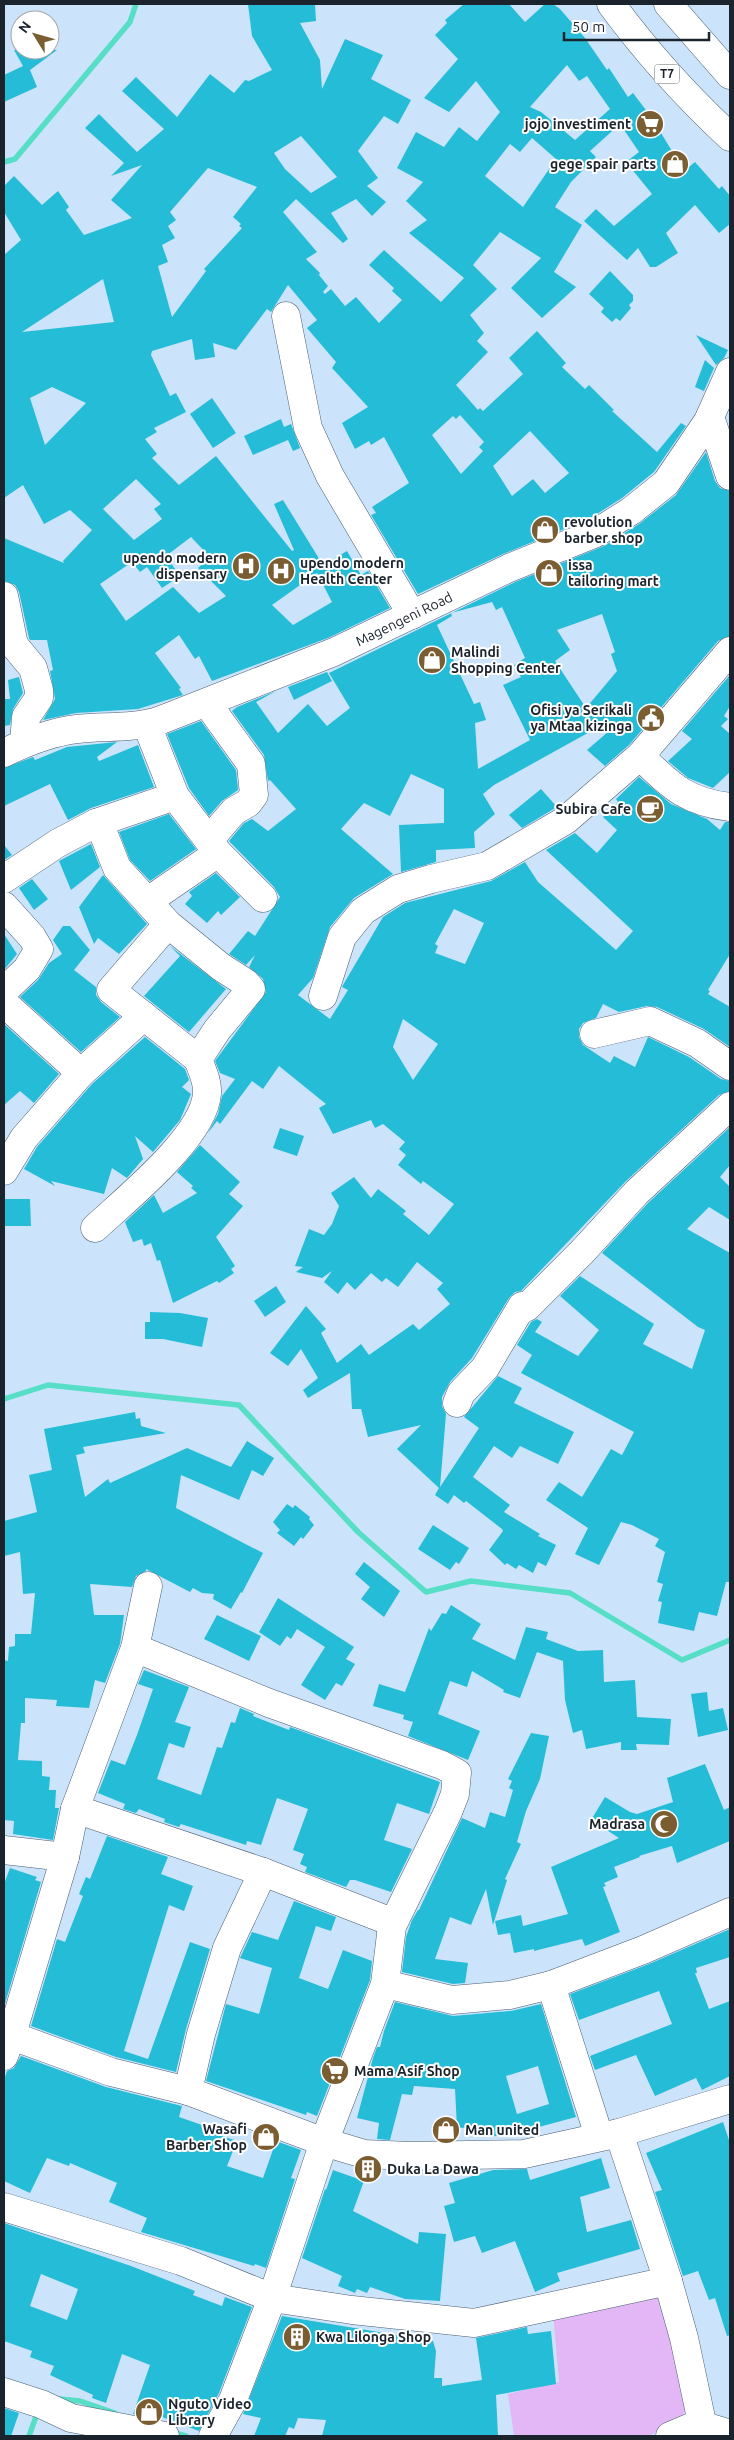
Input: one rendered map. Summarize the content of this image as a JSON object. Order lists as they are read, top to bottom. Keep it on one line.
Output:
{"streets":{"main road":["T7","Magengeni Road"]},"places":{"supermarket":["jojo investiment","Mama Asif Shop"],"shop":["gege spair parts","revolution barber shop","issa tailoring mart","Malindi Shopping Center","Man united","Wasafi Barber Shop","Nguto Video Library"],"hospital":["upendo modern dispensary","upendo modern Health Center"],"public building":["Ofisi ya Serikali ya Mtaa kizinga"],"cafe":["Subira Cafe"],"mosque":["Madrasa"],"building":["Duka La Dawa","Kwa Lilonga Shop"]},"scale_bar":"50 m","north":"top left"}
